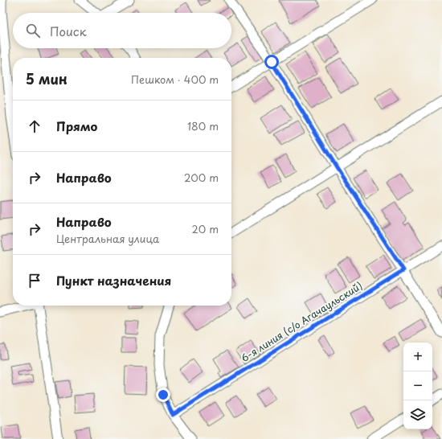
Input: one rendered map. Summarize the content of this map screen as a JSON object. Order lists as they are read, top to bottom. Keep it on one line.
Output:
{"streets":{"street":["6-я линия (с/о Агачаульский)"]},"page":{"search":"Поиск","heading":["5 мин","Пешком · 400 m"],"list":[["Прямо","180 m"],["Направо","200 m"],["Направо","Центральная улица","20 m"],"Пункт назначения"],"map_buttons":["+","−"]}}
